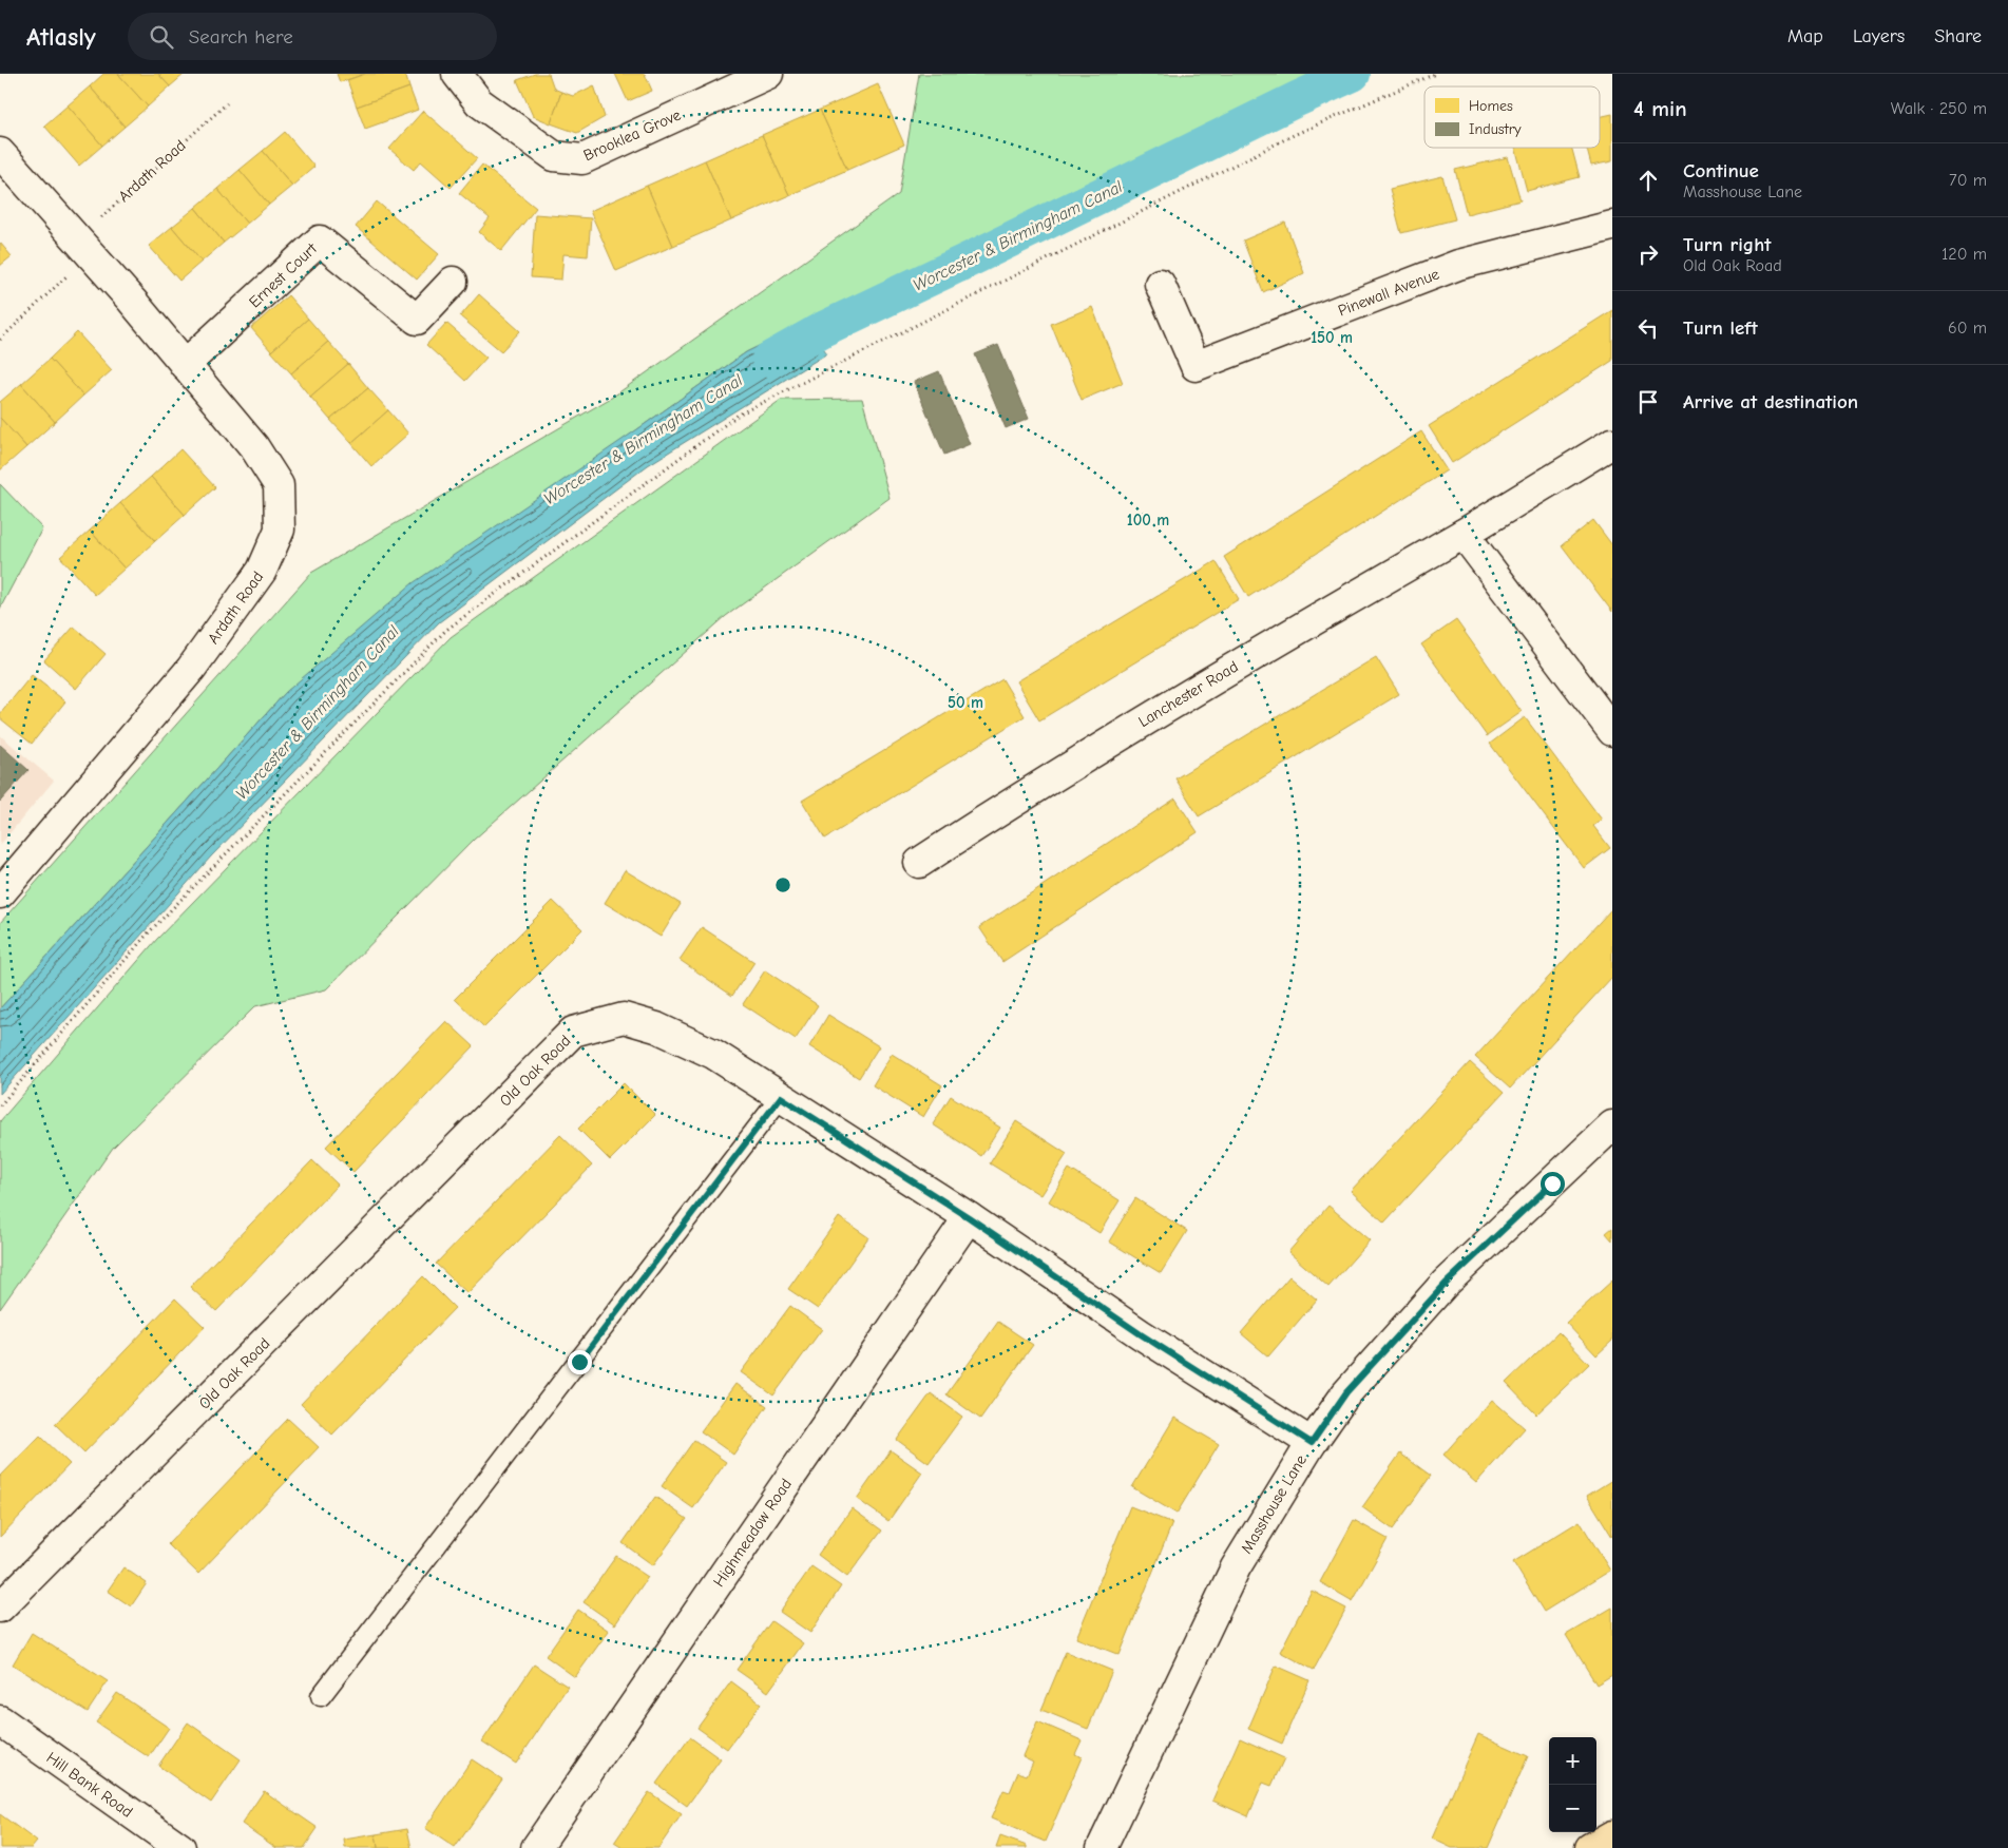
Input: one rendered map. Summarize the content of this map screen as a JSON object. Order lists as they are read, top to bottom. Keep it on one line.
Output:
{"streets":{"street":["Brooklea Grove","Ardath Road","Ernest Court","Pinewall Avenue","Lanchester Road","Old Oak Road","Masshouse Lane","Highmeadow Road","Hill Bank Road"]},"crossings":[["Ardath Road","Ernest Court"],["Old Oak Road","Masshouse Lane"],["Old Oak Road","Highmeadow Road"]],"water":["Worcester & Birmingham Canal"],"legend":["Homes","Industry"],"page":{"header":"Atlasly","search":"Search here","nav":["Map","Layers","Share"],"heading":["4 min","Walk · 250 m"],"list":[["Continue","Masshouse Lane","70 m"],["Turn right","Old Oak Road","120 m"],["Turn left","60 m"],"Arrive at destination"],"map_buttons":["+","−"]},"rings":["150 m","100 m","50 m"]}
